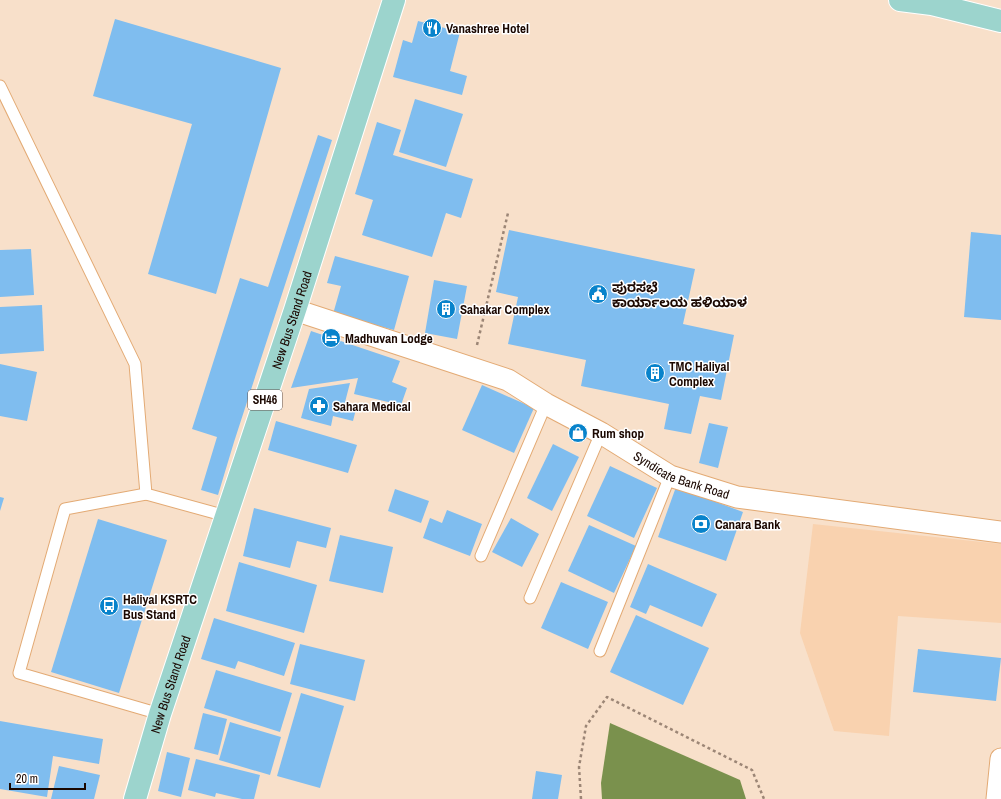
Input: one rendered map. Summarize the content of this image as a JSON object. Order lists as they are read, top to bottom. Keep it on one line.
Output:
{"streets":{"main road":["New Bus Stand Road","SH46"],"street":["Syndicate Bank Road"]},"crossings":[["New Bus Stand Road","Syndicate Bank Road"]],"places":{"restaurant":["Vanashree Hotel"],"public building":["ಪುರಸಭೆ ಕಾರ್ಯಾಲಯ ಹಳಿಯಾಳ"],"building":["Sahakar Complex","TMC Haliyal Complex"],"hotel":["Madhuvan Lodge"],"pharmacy":["Sahara Medical"],"shop":["Rum shop"],"bank":["Canara Bank"],"bus stop":["Haliyal KSRTC Bus Stand"]},"scale_bar":"20 m"}
